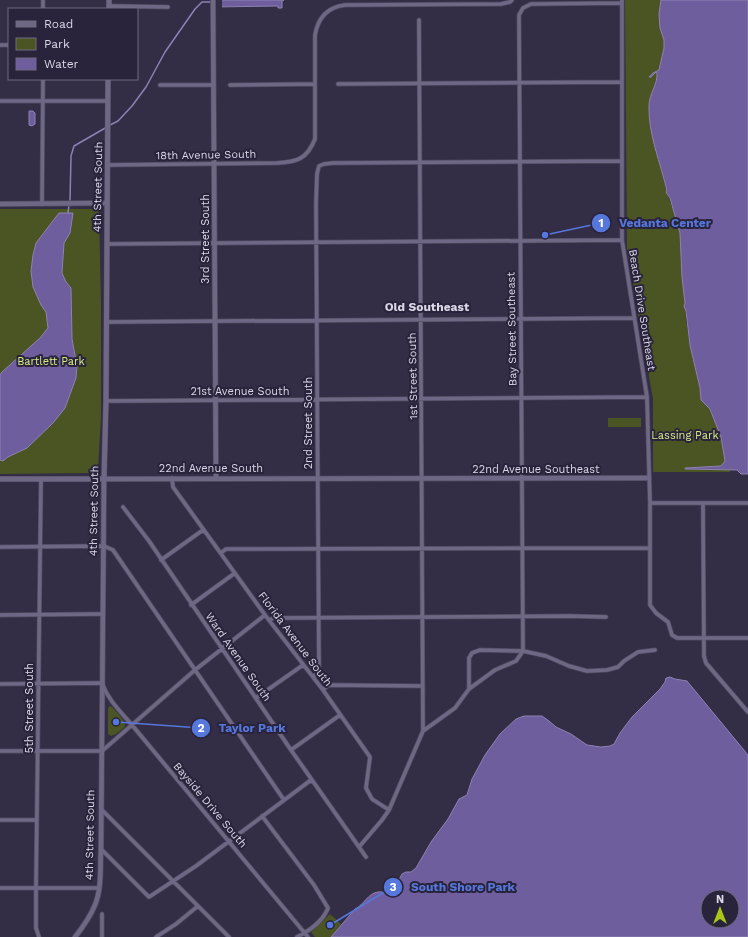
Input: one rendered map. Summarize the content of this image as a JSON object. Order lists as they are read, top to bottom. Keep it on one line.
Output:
{"streets":{"main road":["4th Street South","22nd Avenue South"],"street":["18th Avenue South","3rd Street South","Beach Drive Southeast","Bay Street Southeast","1st Street South","21st Avenue South","2nd Street South","22nd Avenue Southeast","Florida Avenue South","Ward Avenue South","5th Street South","Bayside Drive South"]},"crossings":[["18th Avenue South","4th Street South"],["18th Avenue South","3rd Street South"],["4th Street South","21st Avenue South"],["4th Street South","22nd Avenue South"],["4th Street South","Bayside Drive South"],["3rd Street South","21st Avenue South"],["3rd Street South","22nd Avenue South"],["Beach Drive Southeast","Bay Street Southeast"],["Beach Drive Southeast","21st Avenue South"],["Beach Drive Southeast","22nd Avenue Southeast"],["Bay Street Southeast","21st Avenue South"],["Bay Street Southeast","22nd Avenue Southeast"],["1st Street South","21st Avenue South"],["1st Street South","2nd Street South"],["1st Street South","22nd Avenue South"],["1st Street South","22nd Avenue Southeast"],["21st Avenue South","2nd Street South"],["2nd Street South","22nd Avenue South"],["2nd Street South","Florida Avenue South"],["22nd Avenue South","22nd Avenue Southeast"],["22nd Avenue South","Florida Avenue South"],["22nd Avenue South","5th Street South"]],"districts":["Old Southeast"],"parks":["Bartlett Park","Lassing Park"],"places":["Vedanta Center","Taylor Park","South Shore Park"],"legend":["Road","Park","Water"],"north":"top"}
